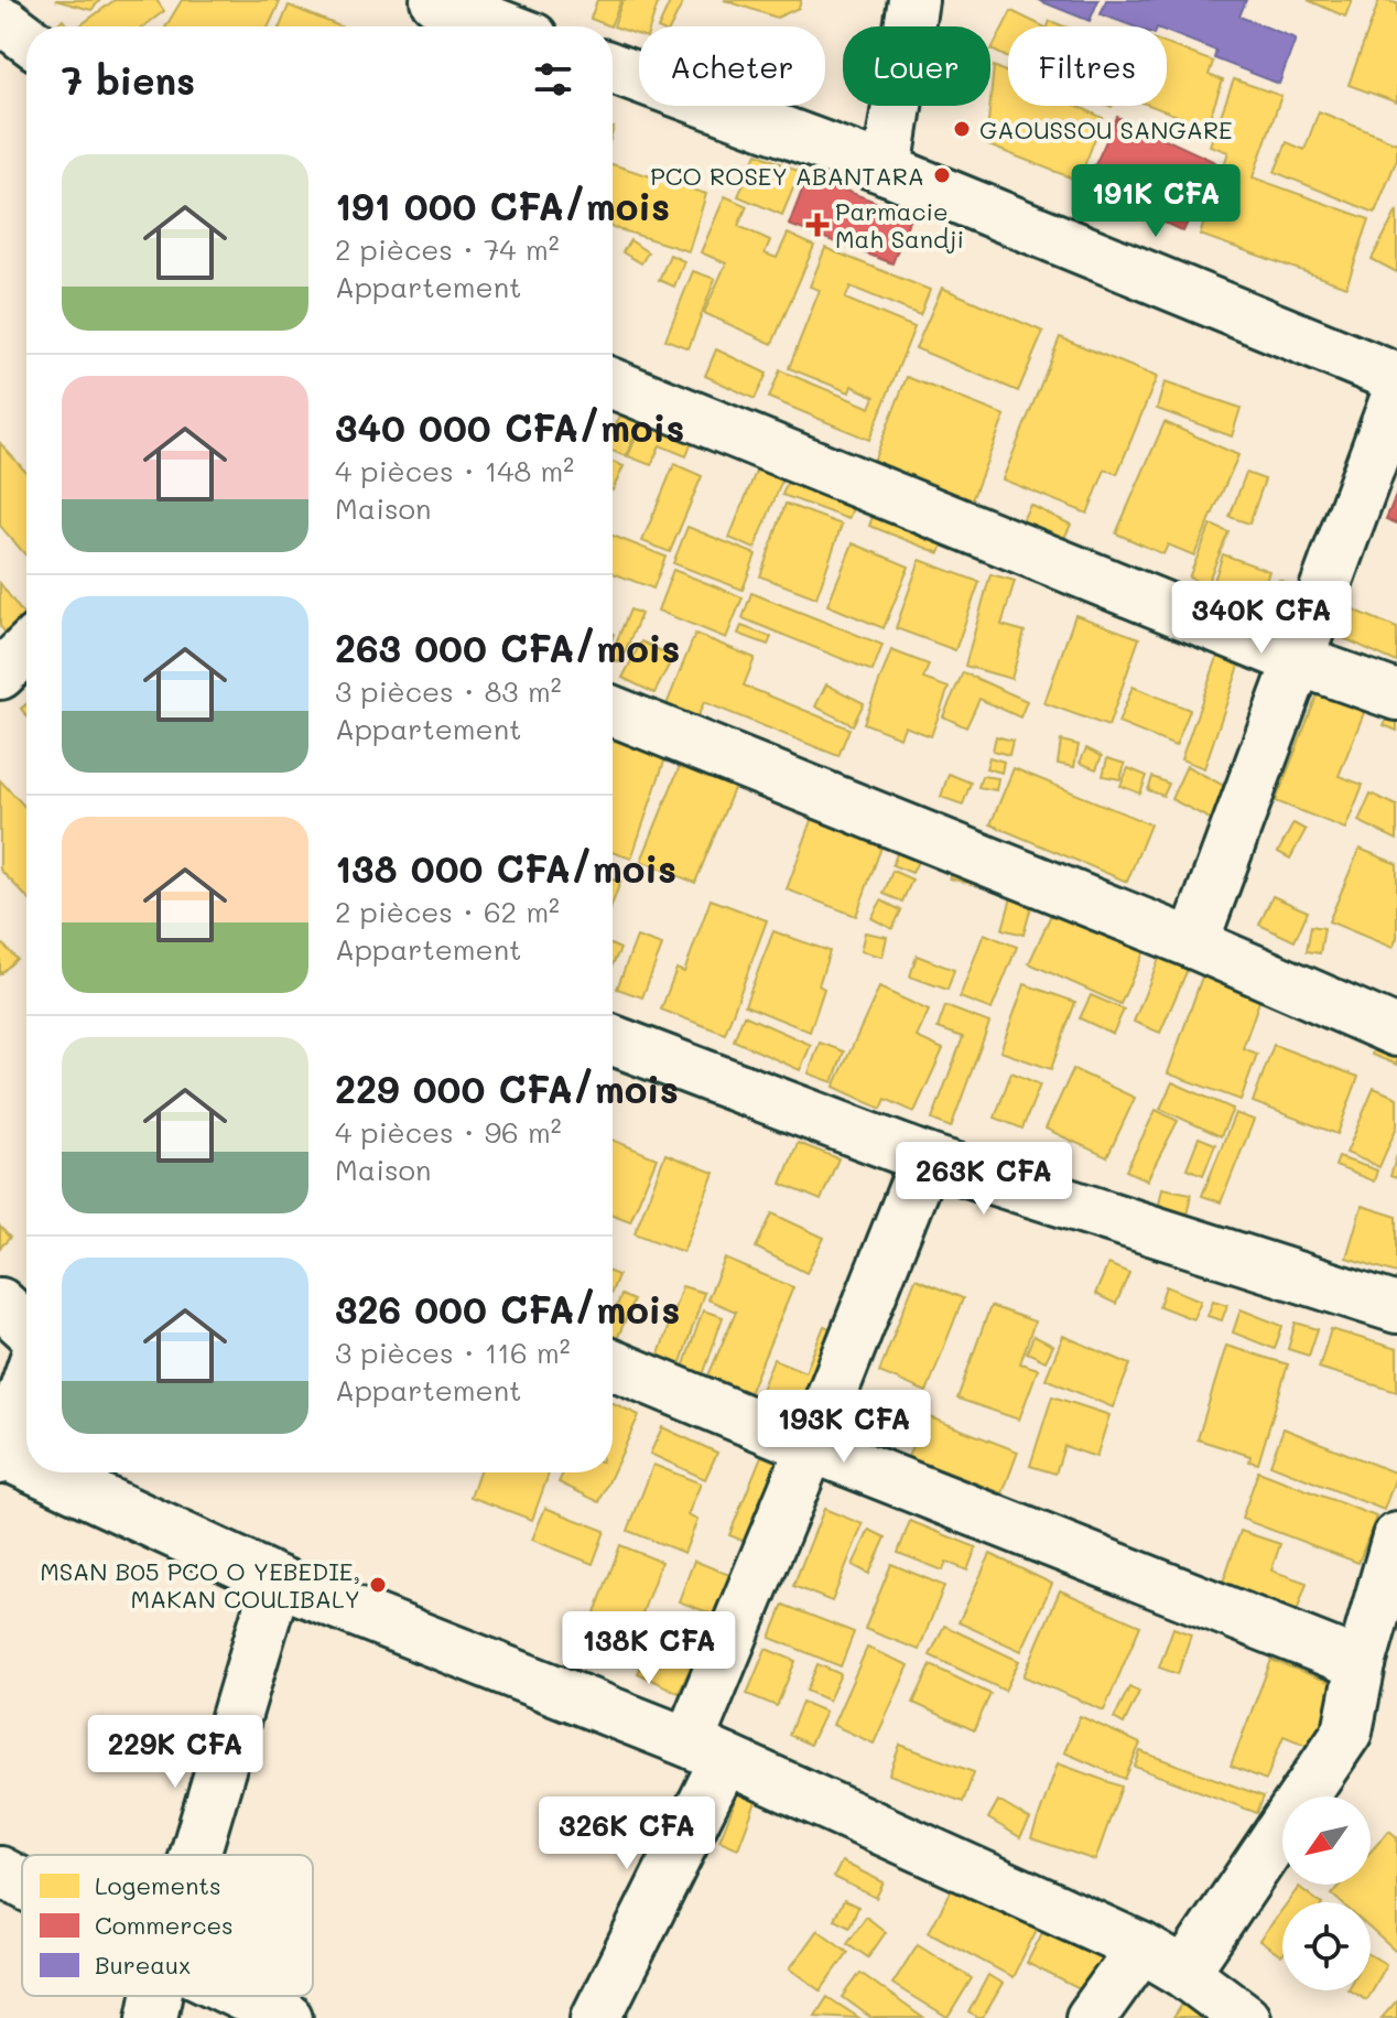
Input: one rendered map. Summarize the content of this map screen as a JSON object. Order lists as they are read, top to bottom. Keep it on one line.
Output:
{"places":{"other":["GAOUSSOU SANGARE","PCO ROSEY ABANTARA","MSAN B05 PCO O YEBEDIE, MAKAN COULIBALY"],"health":["Parmacie Mah Sandji"]},"legend":["Logements","Commerces","Bureaux"],"north":"bottom left","page":{"chip":["Acheter","Louer","Filtres"],"heading":"7 biens","list":[{"name":"191 000 CFA/mois","note":"2 pièces · 74 m² · Appartement"},{"name":"340 000 CFA/mois","note":"4 pièces · 148 m² · Maison"},{"name":"263 000 CFA/mois","note":"3 pièces · 83 m² · Appartement"},{"name":"138 000 CFA/mois","note":"2 pièces · 62 m² · Appartement"},{"name":"229 000 CFA/mois","note":"4 pièces · 96 m² · Maison"},{"name":"326 000 CFA/mois","note":"3 pièces · 116 m² · Appartement"}],"price":["191K CFA","340K CFA","263K CFA","193K CFA","138K CFA","229K CFA","326K CFA"]}}
